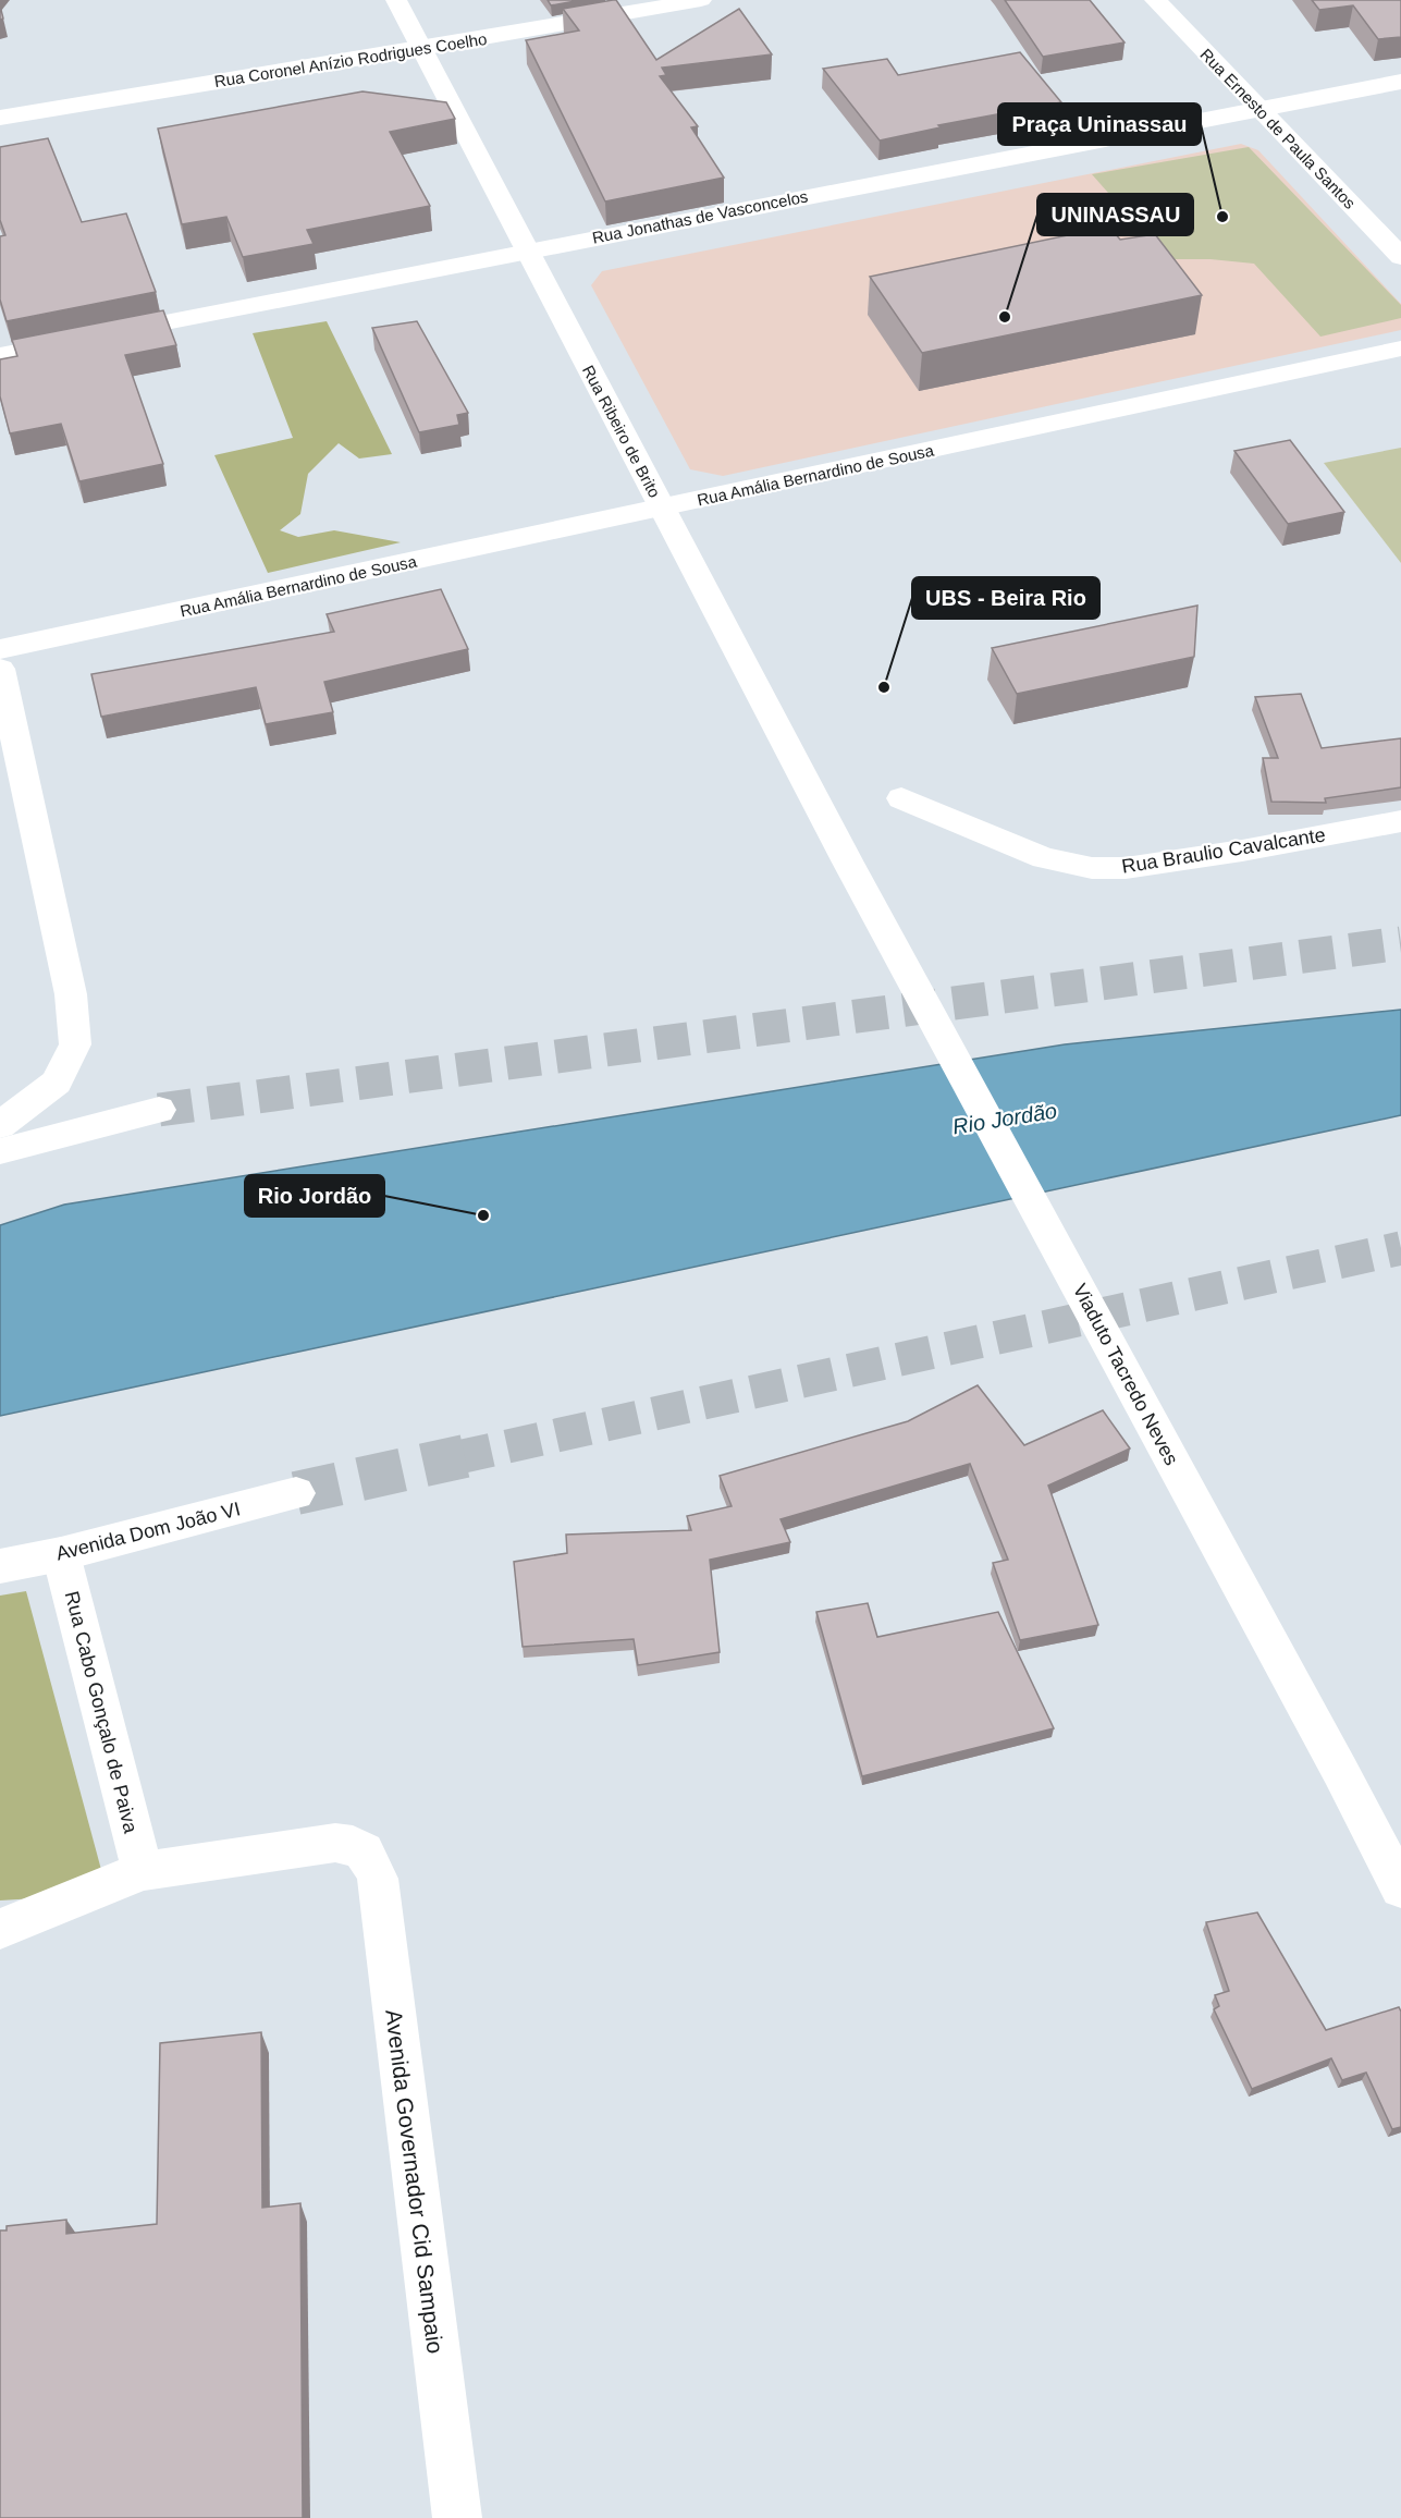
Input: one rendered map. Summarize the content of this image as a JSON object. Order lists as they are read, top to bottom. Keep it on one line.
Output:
{"streets":{"street":["Rua Coronel Anízio Rodrigues Coelho","Rua Ernesto de Paula Santos","Rua Jonathas de Vasconcelos","Rua Ribeiro de Brito","Rua Amália Bernardino de Sousa","Rua Braulio Cavalcante","Viaduto Tacredo Neves","Avenida Dom João VI","Rua Cabo Gonçalo de Paiva","Avenida Governador Cid Sampaio"]},"crossings":[["Rua Coronel Anízio Rodrigues Coelho","Rua Ribeiro de Brito"],["Rua Ernesto de Paula Santos","Rua Jonathas de Vasconcelos"],["Rua Jonathas de Vasconcelos","Rua Ribeiro de Brito"],["Rua Ribeiro de Brito","Rua Amália Bernardino de Sousa"],["Rua Ribeiro de Brito","Viaduto Tacredo Neves"],["Avenida Dom João VI","Rua Cabo Gonçalo de Paiva"],["Rua Cabo Gonçalo de Paiva","Avenida Governador Cid Sampaio"]],"water":["Rio Jordão"],"places":["Praça Uninassau","UNINASSAU","UBS - Beira Rio","Rio Jordão"]}
